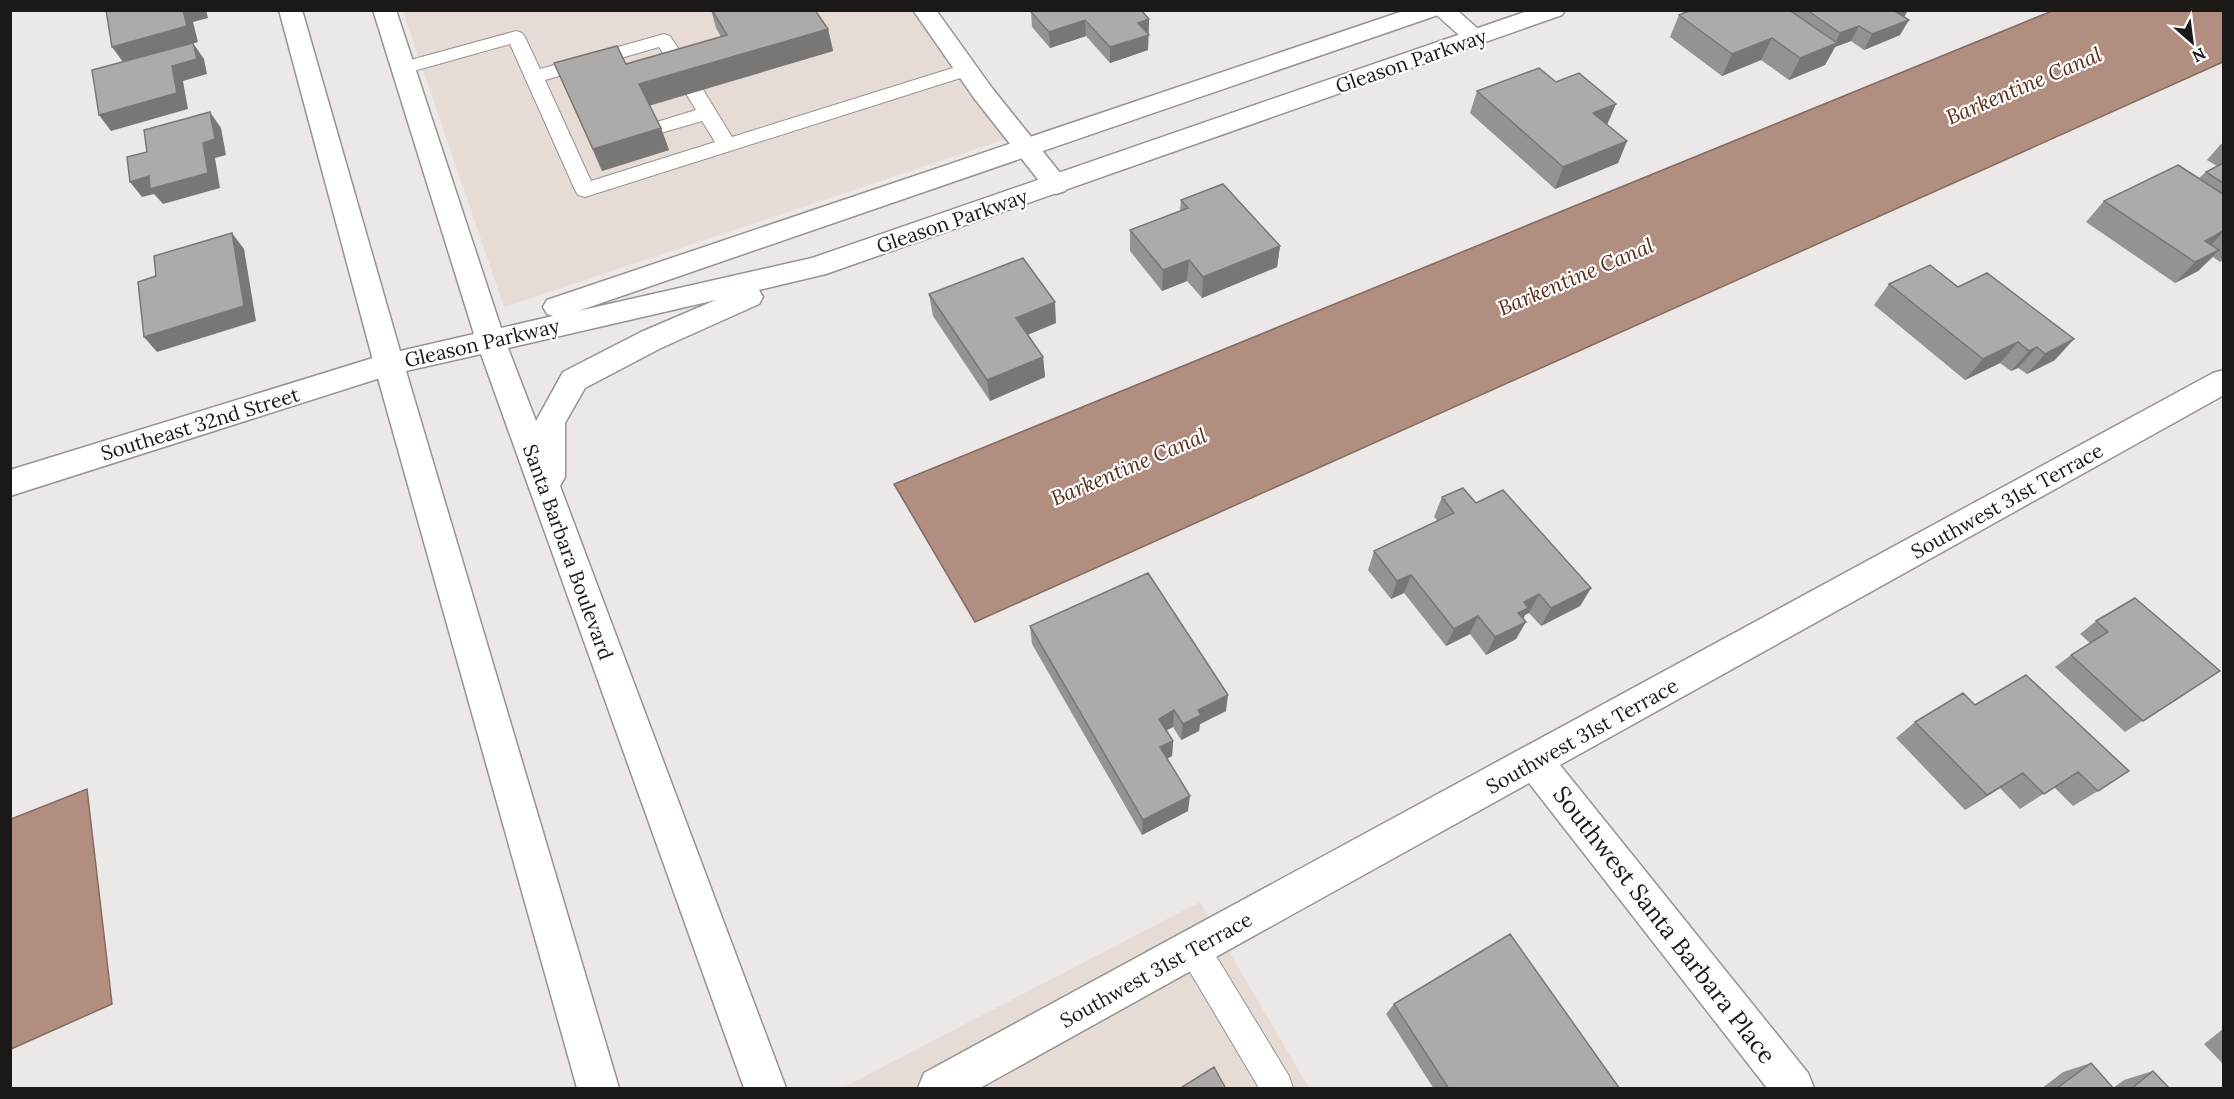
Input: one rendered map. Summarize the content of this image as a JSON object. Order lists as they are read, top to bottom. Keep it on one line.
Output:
{"streets":{"main road":["Gleason Parkway","Southeast 32nd Street","Southwest 31st Terrace","Santa Barbara Boulevard","Southwest Santa Barbara Place"]},"crossings":[["Gleason Parkway","Southeast 32nd Street"],["Gleason Parkway","Santa Barbara Boulevard"],["Southwest 31st Terrace","Southwest Santa Barbara Place"]],"water":["Barkentine Canal"],"north":"bottom right"}
